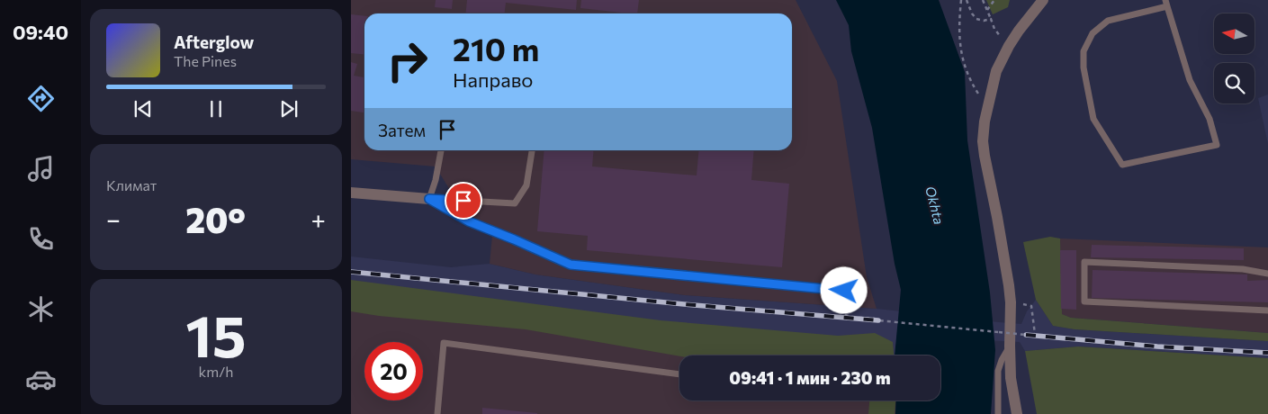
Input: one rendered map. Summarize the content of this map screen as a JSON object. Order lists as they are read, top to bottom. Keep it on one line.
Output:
{"water":["Okhta"],"north":"left","page":{"tabs":"09:40","turn":["210 m","Направо"],"song":["Afterglow","The Pines"],"then":"Затем","tile":["Климат",["15","km/h"]],"heat":["−","20°","+"],"limit":"20","trip":"09:41 · 1 мин · 230 m"}}
